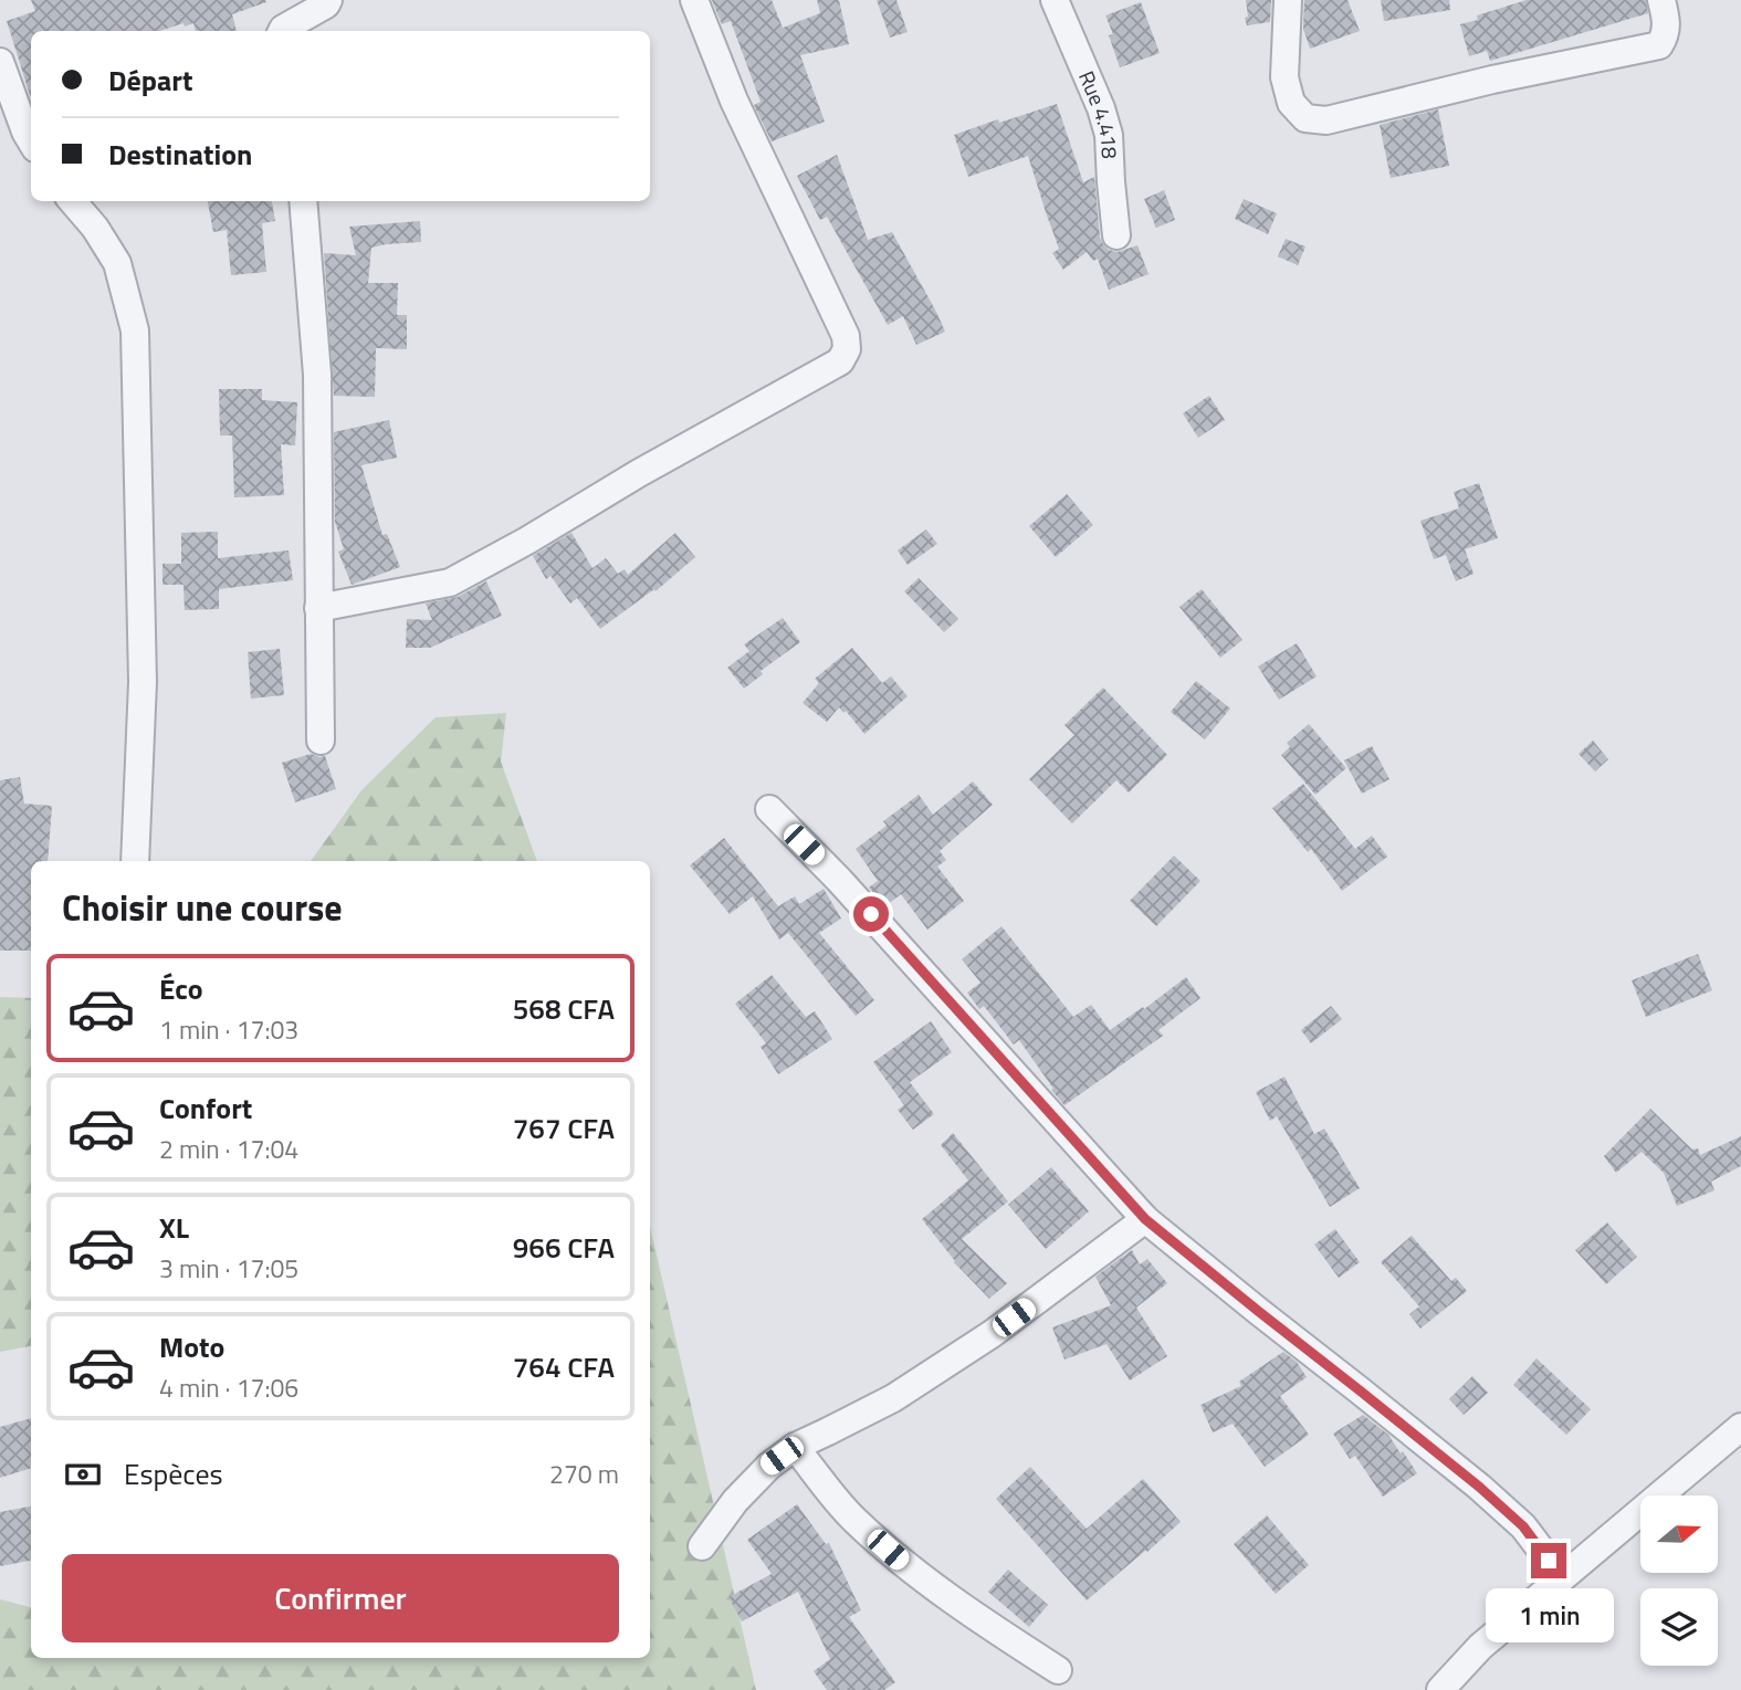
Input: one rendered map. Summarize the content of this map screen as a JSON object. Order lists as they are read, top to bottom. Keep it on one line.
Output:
{"streets":{"street":["Rue 4.418"]},"north":"right","page":{"banner":["Départ","Destination"],"heading":"Choisir une course","list":[{"name":"Éco","note":"1 min · 17:03","value":"568 CFA"},{"name":"Confort","note":"2 min · 17:04","value":"767 CFA"},{"name":"XL","note":"3 min · 17:05","value":"966 CFA"},{"name":"Moto","note":"4 min · 17:06","value":"764 CFA"}],"pay":["Espèces","270 m"],"buttons":"Confirmer","bubble":"1 min"}}
